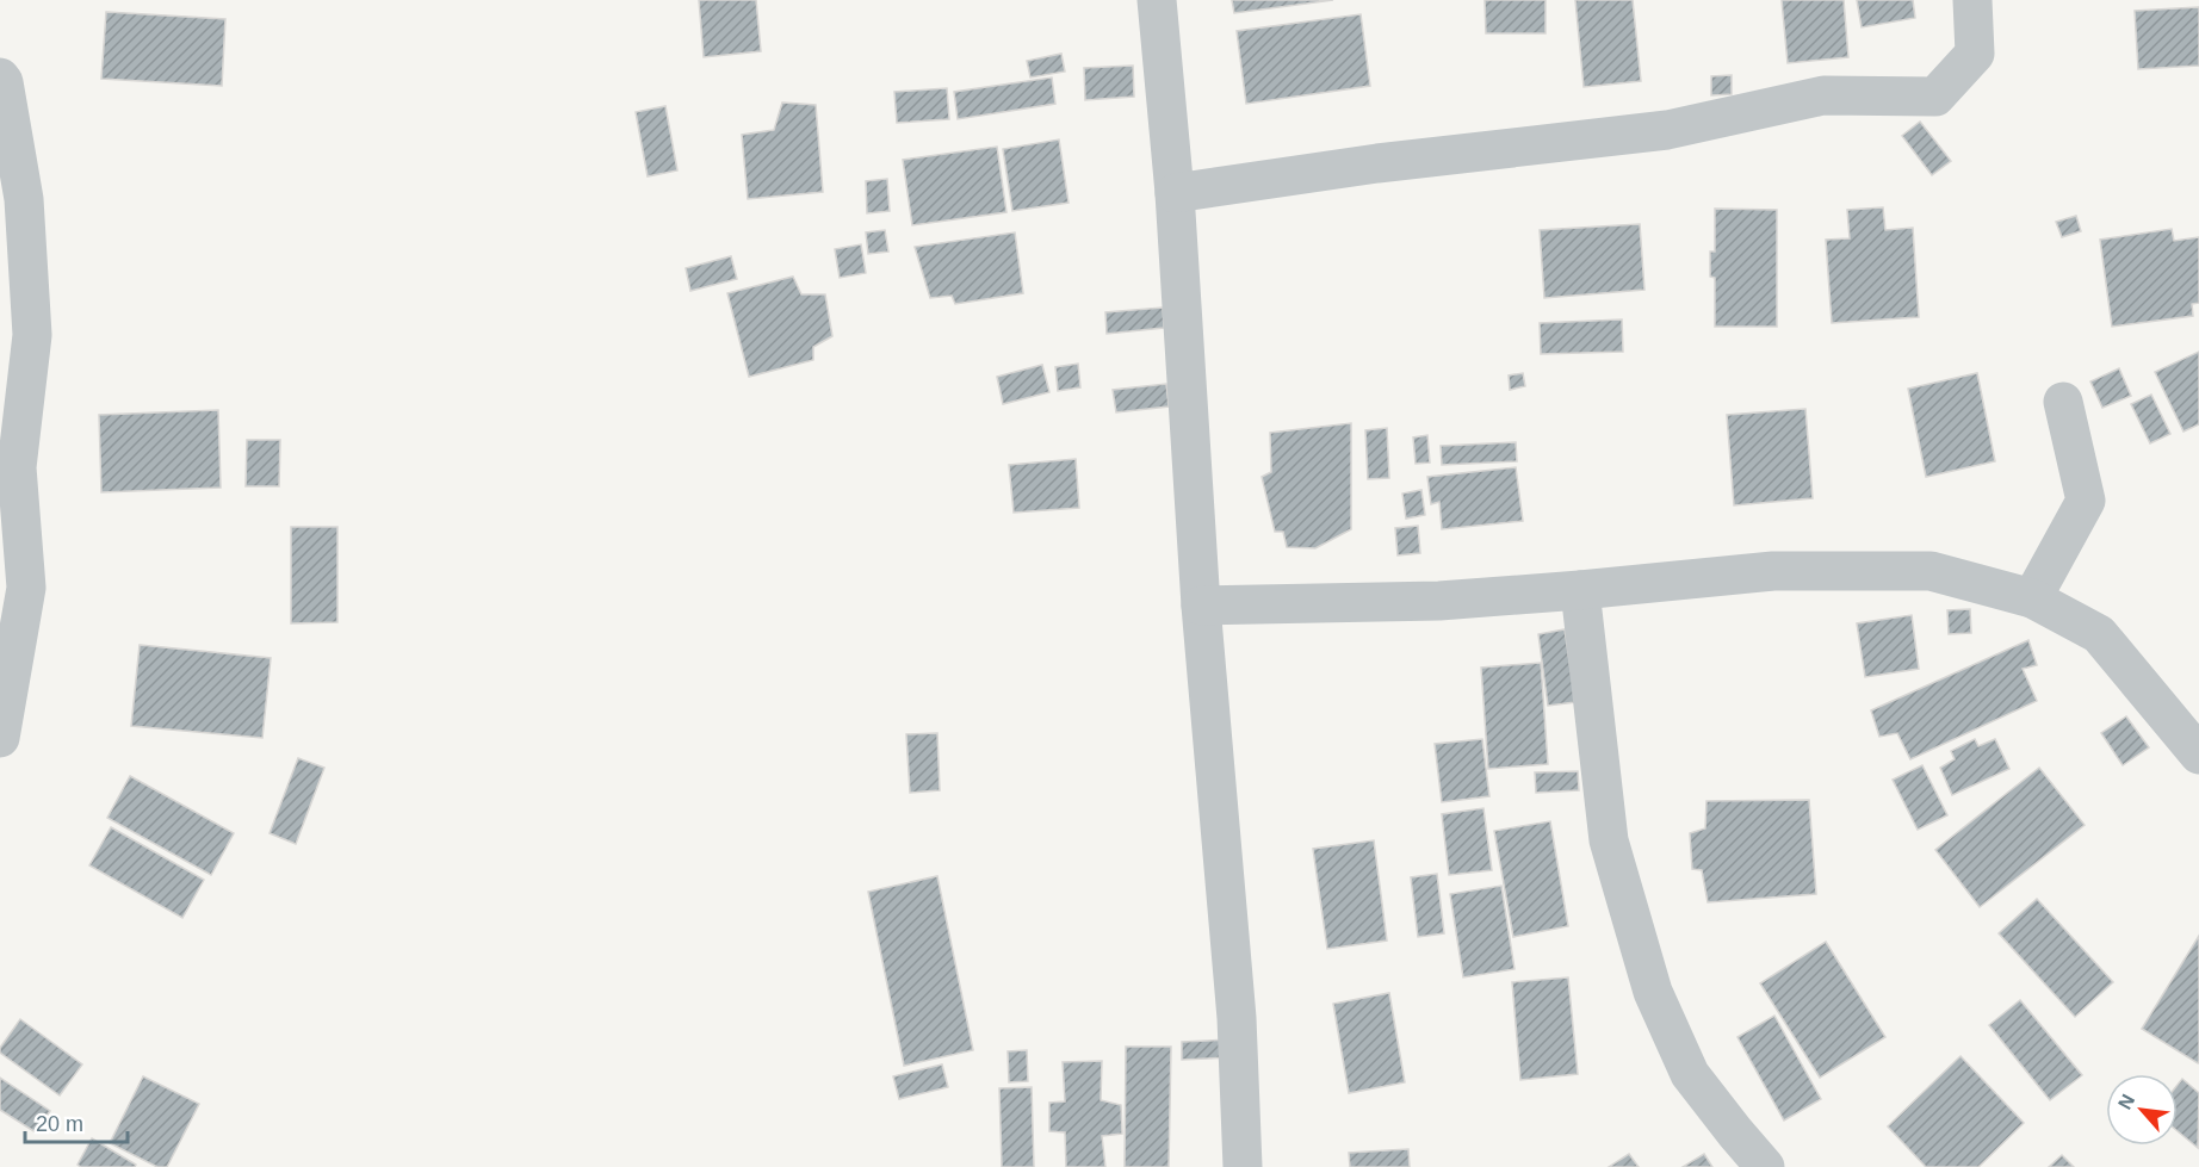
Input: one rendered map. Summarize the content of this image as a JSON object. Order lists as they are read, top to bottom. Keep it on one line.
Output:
{"scale_bar":"20 m","north":"top left"}
